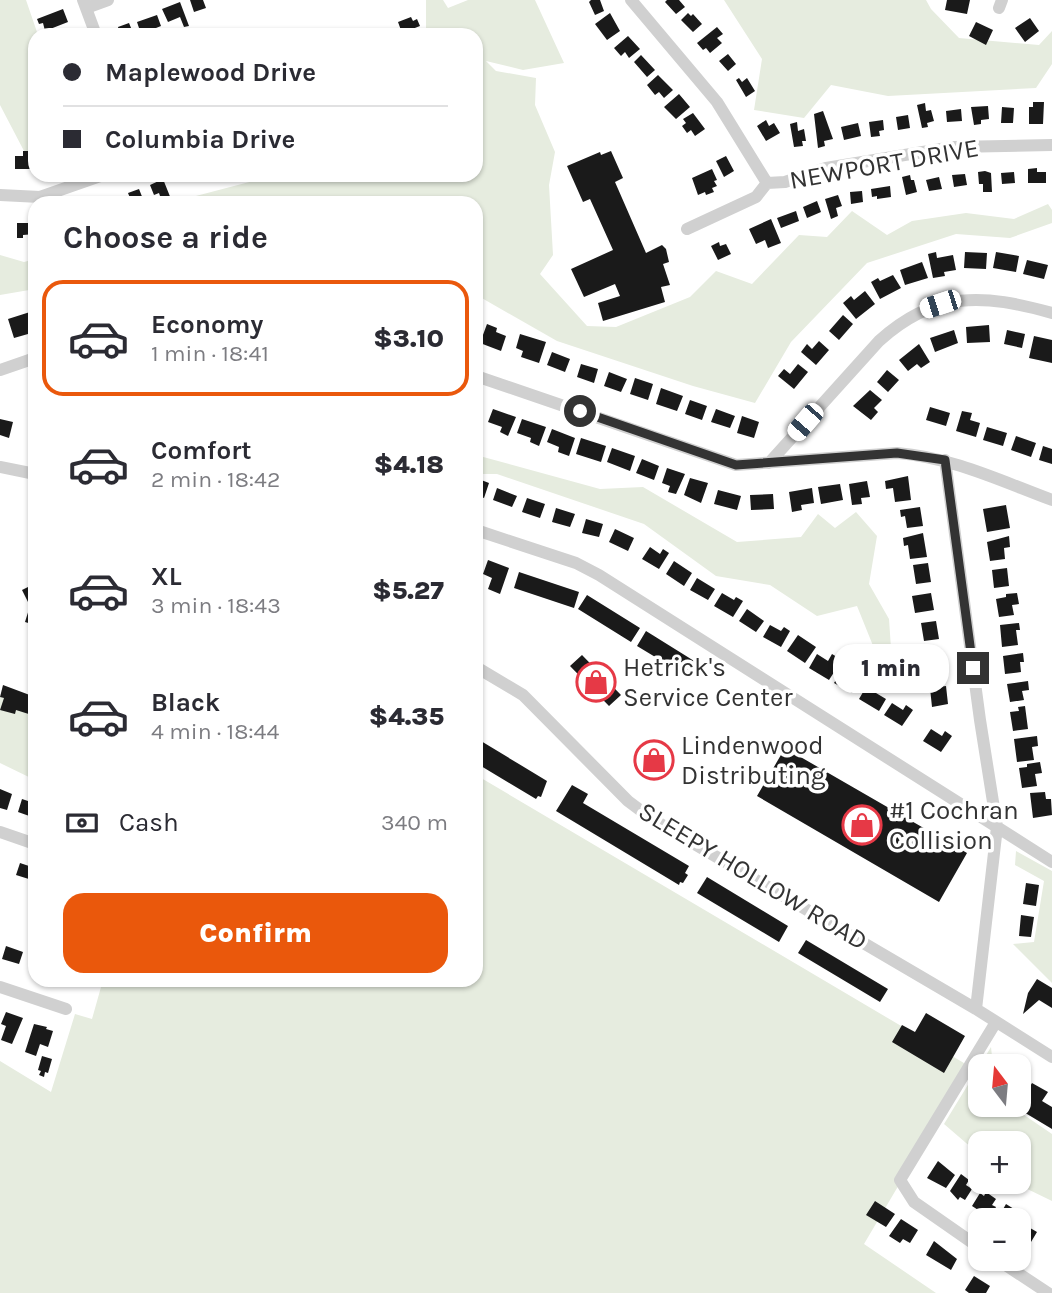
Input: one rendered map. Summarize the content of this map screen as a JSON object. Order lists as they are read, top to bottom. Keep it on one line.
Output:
{"streets":{"street":["NEWPORT DRIVE","SLEEPY HOLLOW ROAD"]},"places":{"shop":["Hetrick's Service Center","Lindenwood Distributing","#1 Cochran Collision"]},"north":"top","page":{"banner":["Maplewood Drive","Columbia Drive"],"heading":"Choose a ride","list":[{"name":"Economy","note":"1 min · 18:41","value":"$3.10"},{"name":"Comfort","note":"2 min · 18:42","value":"$4.18"},{"name":"XL","note":"3 min · 18:43","value":"$5.27"},{"name":"Black","note":"4 min · 18:44","value":"$4.35"}],"bubble":"1 min","pay":["Cash","340 m"],"buttons":"Confirm","map_buttons":["+","−"]}}
